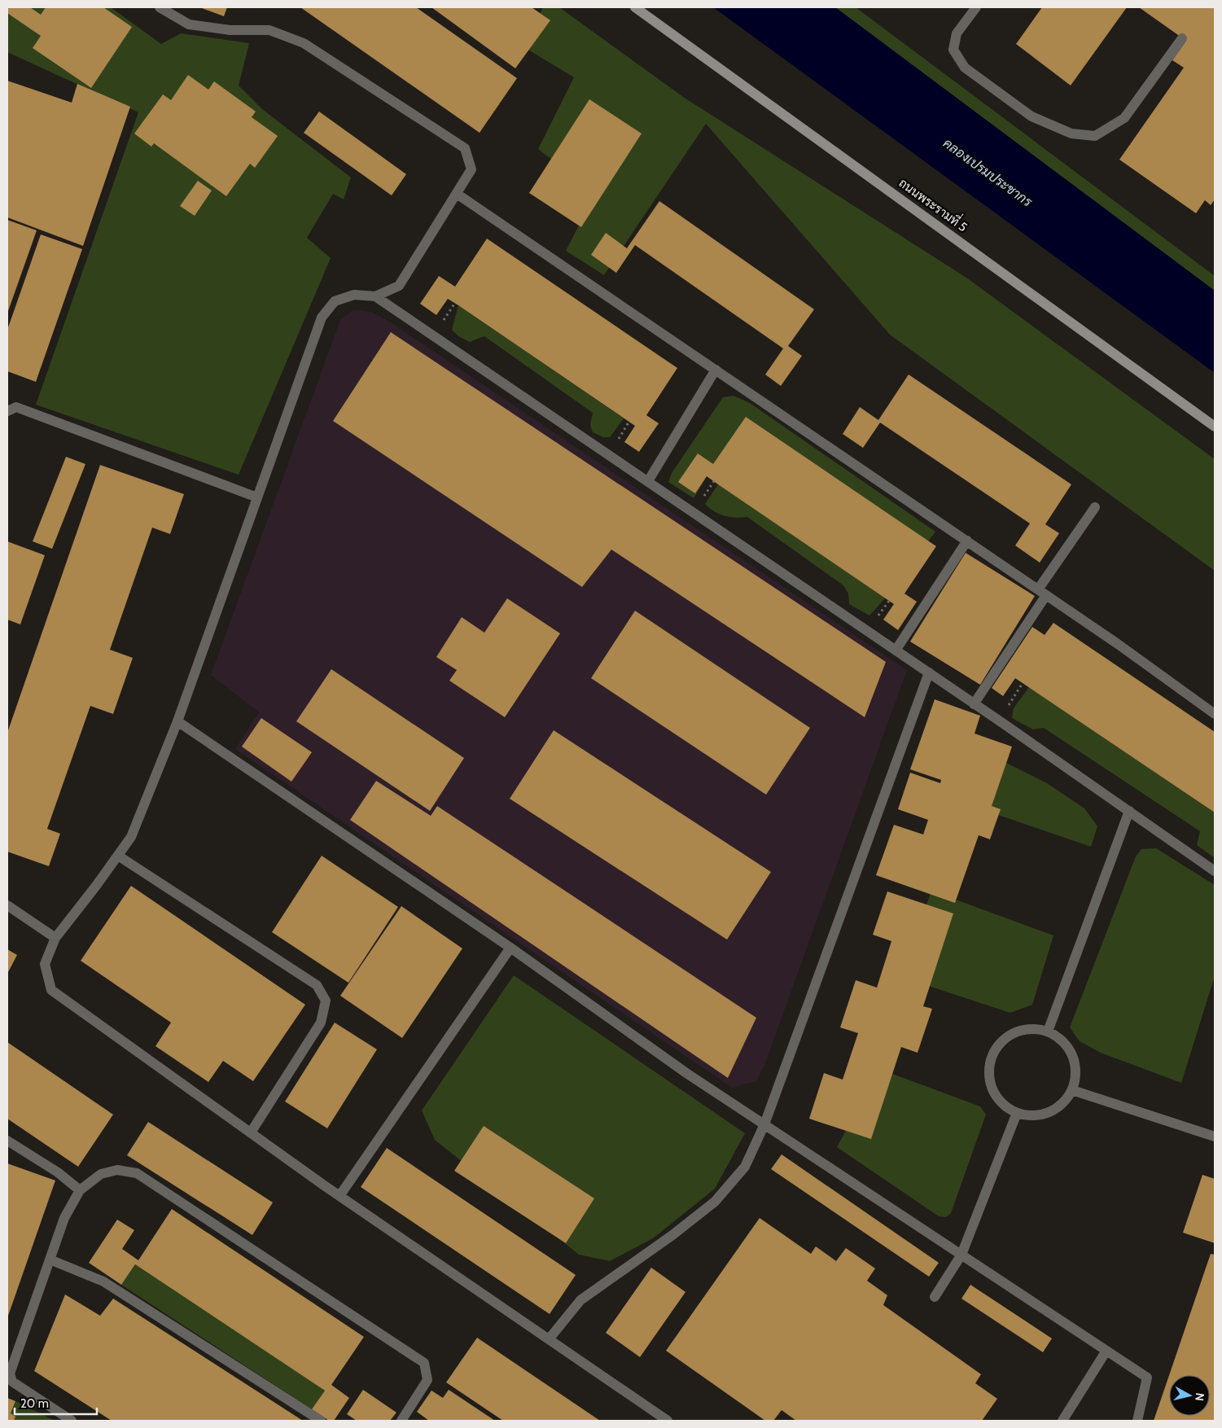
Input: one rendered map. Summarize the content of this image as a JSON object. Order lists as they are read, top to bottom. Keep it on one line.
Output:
{"streets":{"main road":["ถนนพระรามที่ 5"]},"water":["คลองเปรมประชากร"],"scale_bar":"20 m","north":"right"}
